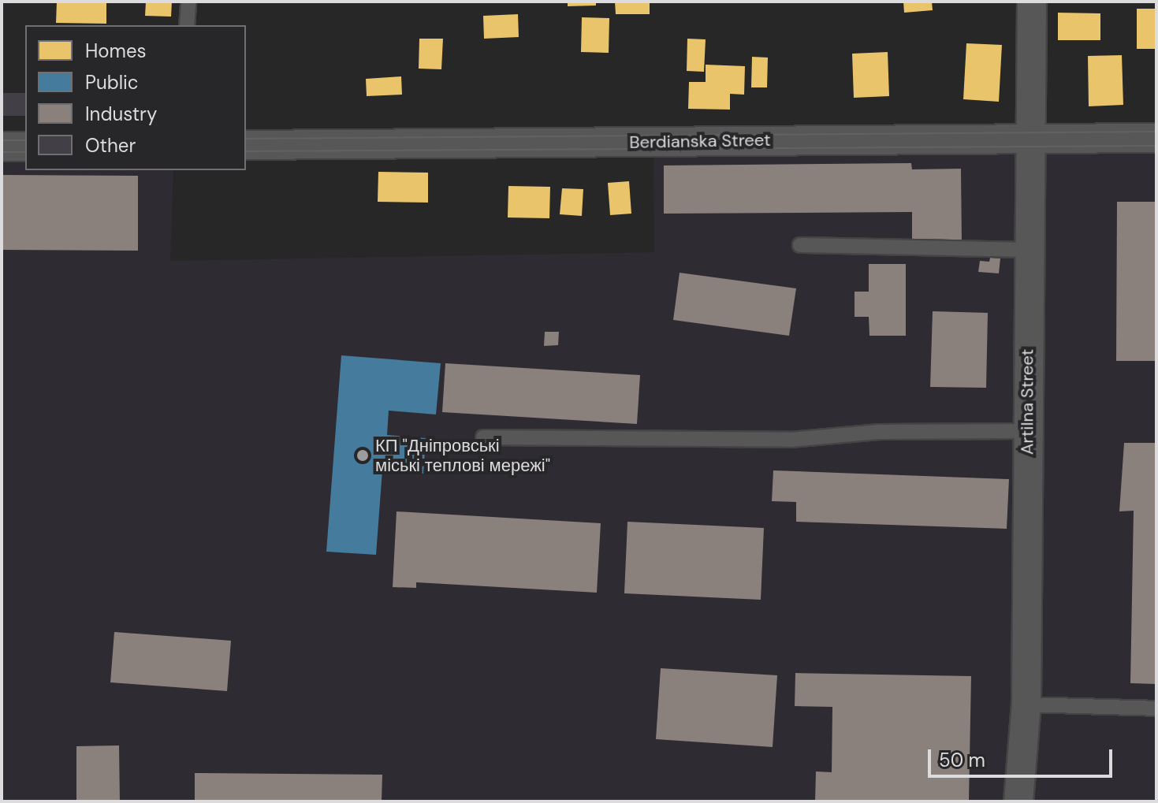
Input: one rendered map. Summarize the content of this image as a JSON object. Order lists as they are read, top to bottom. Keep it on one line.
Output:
{"streets":{"street":["Berdianska Street","Artilna Street"]},"crossings":[["Berdianska Street","Artilna Street"]],"places":["КП \"Дніпровські міські теплові мережі\""],"legend":["Homes","Public","Industry","Other"],"scale_bar":"50 m"}
